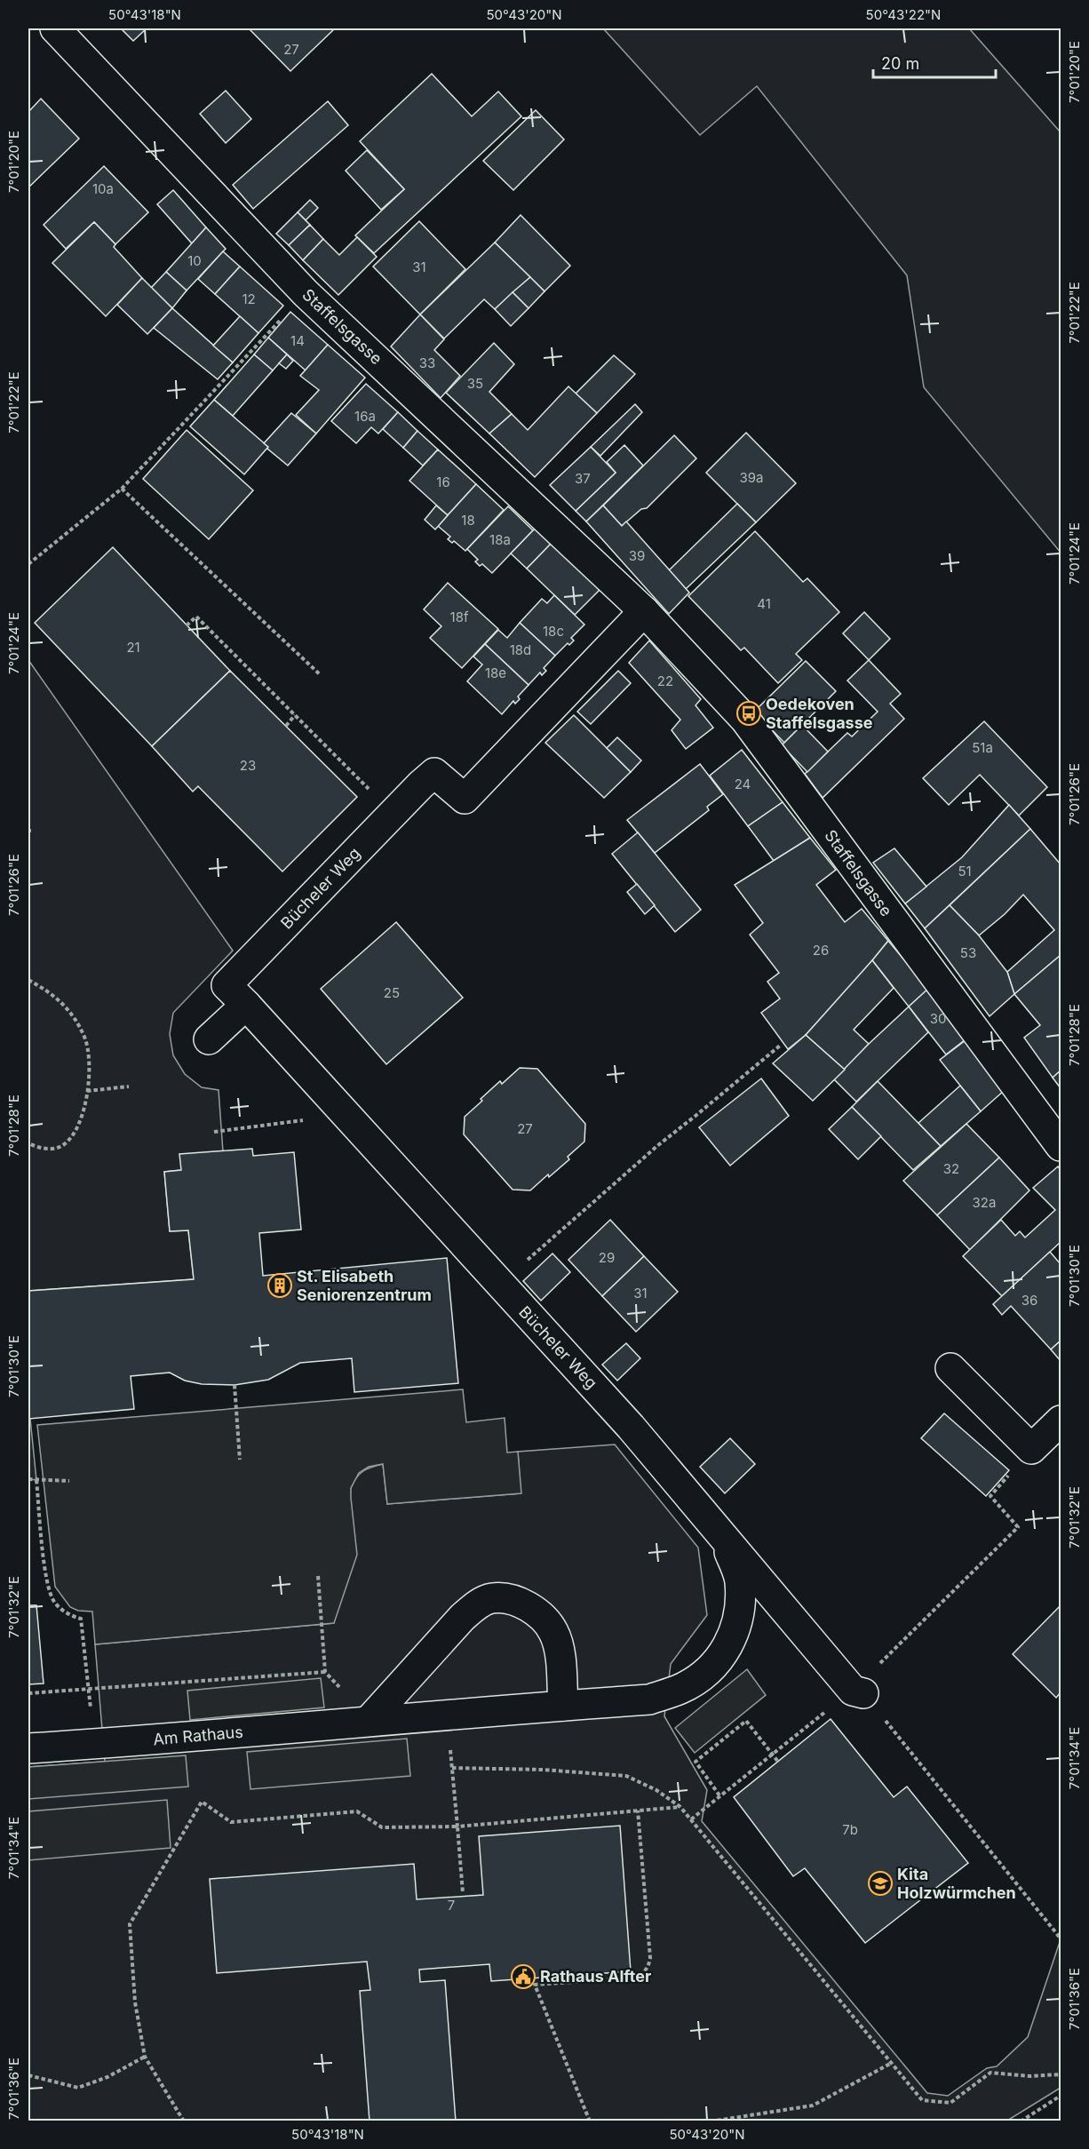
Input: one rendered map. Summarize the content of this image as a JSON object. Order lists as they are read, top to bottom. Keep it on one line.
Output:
{"streets":{"street":["Staffelsgasse","Bücheler Weg","Am Rathaus"]},"crossings":[["Staffelsgasse","Bücheler Weg"],["Bücheler Weg","Am Rathaus"]],"places":{"bus stop":["Oedekoven Staffelsgasse"],"building":["St. Elisabeth Seniorenzentrum"],"school or university":["Kita Holzwürmchen"],"public building":["Rathaus Alfter"]},"house_numbers":["27","10a","10","31","12","14","33","35","16a","39a","37","16","18","18a","39","41","18f","18c","21","18d","18e","22","51a","23","24","51","26","53","25","30","27","32","32a","29","31","36","7b","7"],"scale_bar":"20 m","coordinates":["50°43'18\"N","50°43'20\"N","50°43'22\"N","7°01'20\"E","7°01'22\"E","7°01'24\"E","7°01'26\"E","7°01'28\"E","7°01'30\"E","7°01'32\"E","7°01'34\"E","7°01'36\"E"]}
